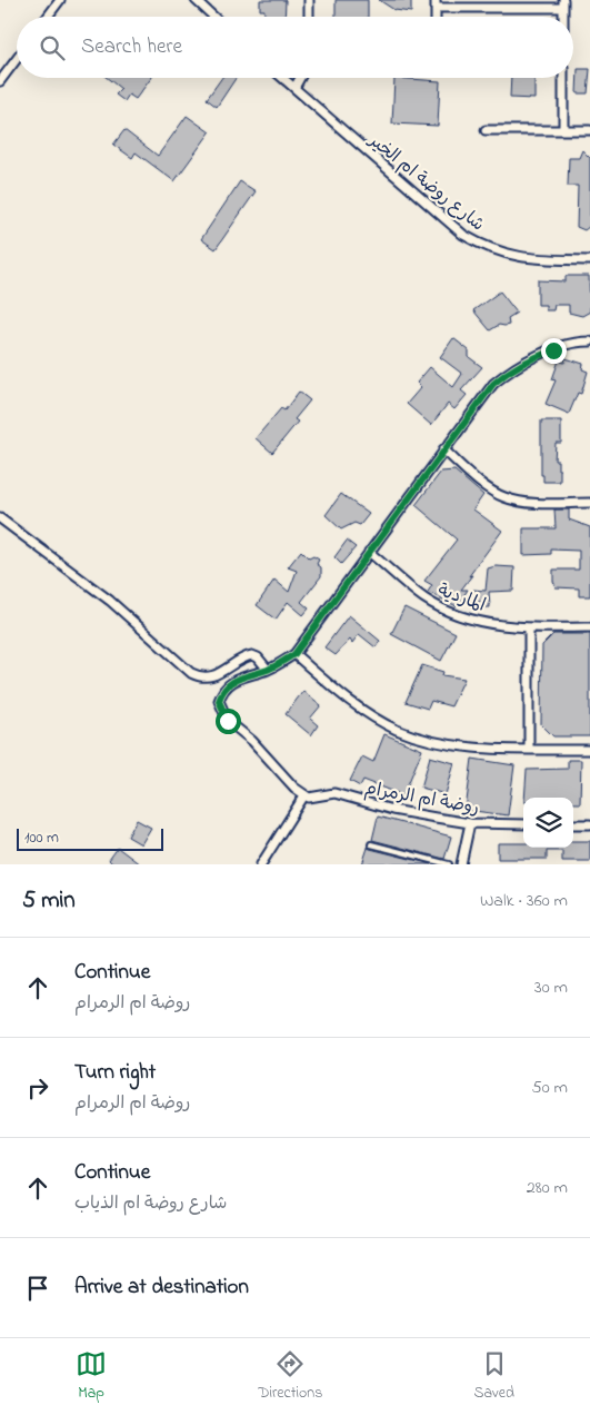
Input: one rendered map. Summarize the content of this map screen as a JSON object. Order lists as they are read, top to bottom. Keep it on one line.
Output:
{"streets":{"street":["شارع روضة ام الخير","الماردية","روضة ام الرمرام"]},"scale_bar":"100 m","page":{"search":"Search here","scale":"100 m","heading":["5 min","Walk · 360 m"],"list":[["Continue","روضة ام الرمرام","30 m"],["Turn right","روضة ام الرمرام","50 m"],["Continue","شارع روضة ام الذياب","280 m"],"Arrive at destination"],"nav":["Map","Directions","Saved"]}}
